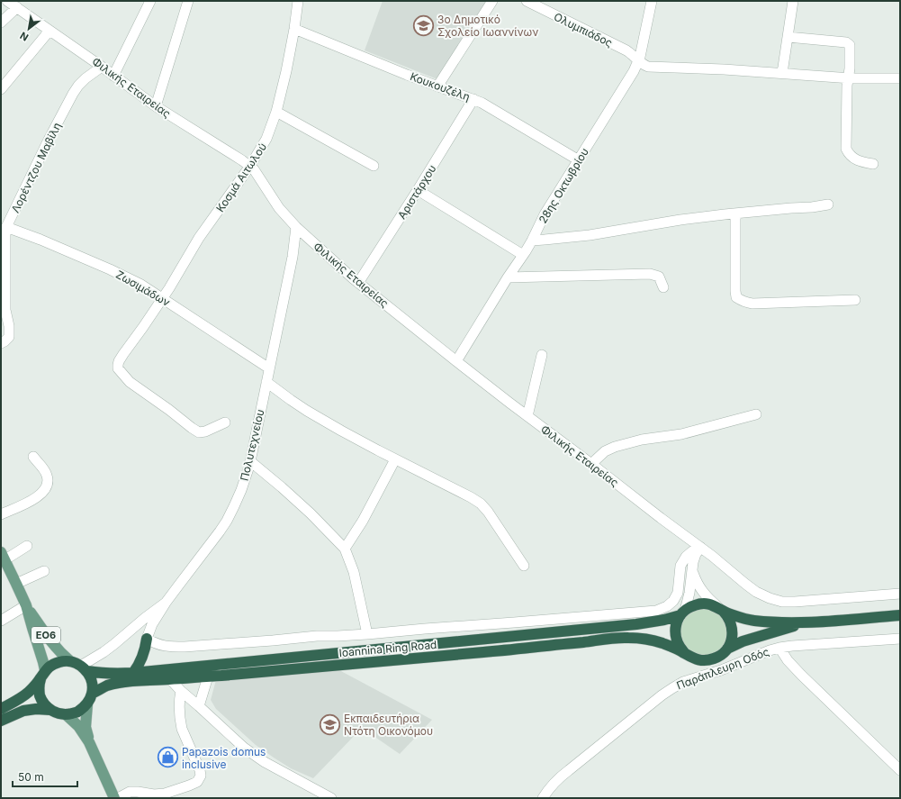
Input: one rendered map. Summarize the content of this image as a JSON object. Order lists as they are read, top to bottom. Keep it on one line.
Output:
{"streets":{"highway":["ΕΟ6","Ioannina Ring Road"],"street":["Ολυμπιάδος","Κουκουζέλη","Φιλικής Εταιρείας","Λορέντζου Μαβίλη","Κοσμά Αιτωλού","28ης Οκτωβρίου","Αριστάρχου","Ζωσιμάδων","Πολυτεχνείου","Παράπλευρη Οδός"]},"crossings":[["Ολυμπιάδος","28ης Οκτωβρίου"],["Κουκουζέλη","Κοσμά Αιτωλού"],["Κουκουζέλη","28ης Οκτωβρίου"],["Κουκουζέλη","Αριστάρχου"],["Φιλικής Εταιρείας","Λορέντζου Μαβίλη"],["Φιλικής Εταιρείας","Κοσμά Αιτωλού"],["Φιλικής Εταιρείας","28ης Οκτωβρίου"],["Φιλικής Εταιρείας","Αριστάρχου"],["Φιλικής Εταιρείας","Πολυτεχνείου"],["Λορέντζου Μαβίλη","Ζωσιμάδων"],["Κοσμά Αιτωλού","Ζωσιμάδων"],["Ζωσιμάδων","Πολυτεχνείου"],["Πολυτεχνείου","ΕΟ6"],["Πολυτεχνείου","Ioannina Ring Road"],["ΕΟ6","Ioannina Ring Road"]],"places":{"school or university":["3ο Δημοτικό Σχολείο Ιωαννίνων","Εκπαιδευτήρια Ντότη Οικονόμου"],"shop":["Papazois domus inclusive"]},"scale_bar":"50 m","north":"bottom left"}
